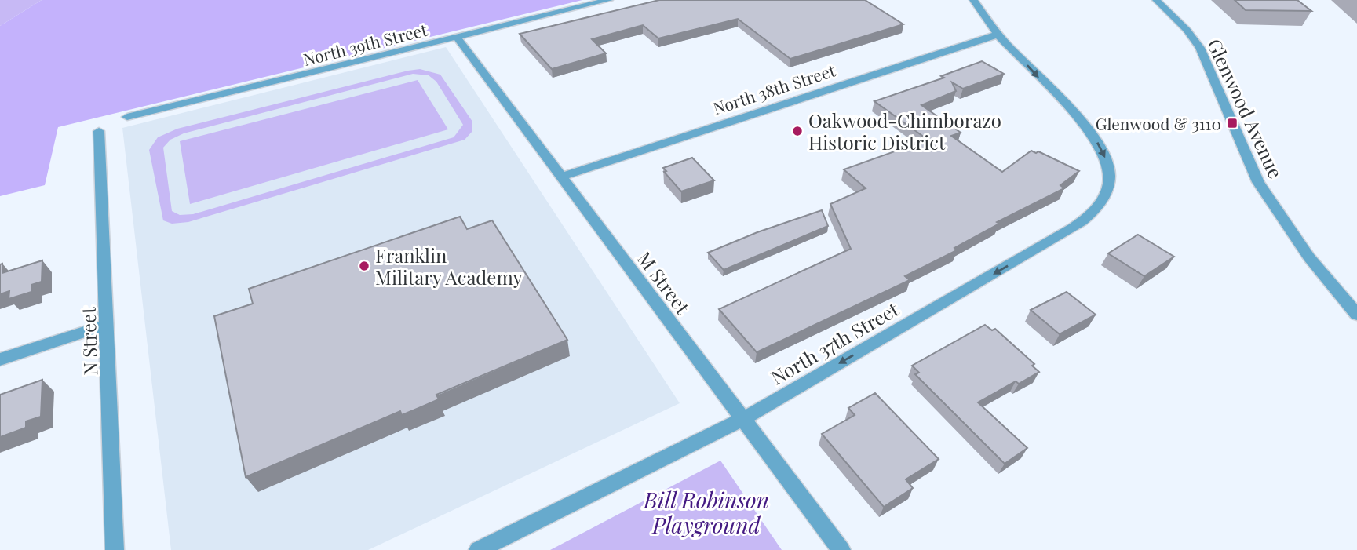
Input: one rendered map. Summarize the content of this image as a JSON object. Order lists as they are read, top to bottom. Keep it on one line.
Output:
{"streets":{"street":["North 39th Street","North 38th Street","Glenwood Avenue","M Street","N Street","North 37th Street"]},"crossings":[["North 39th Street","M Street"],["North 38th Street","M Street"],["North 38th Street","North 37th Street"],["M Street","North 37th Street"]],"parks":["Bill Robinson Playground"],"places":{"transit":["Glenwood & 3110"],"other":["Oakwood-Chimborazo Historic District","Franklin Military Academy"]}}
